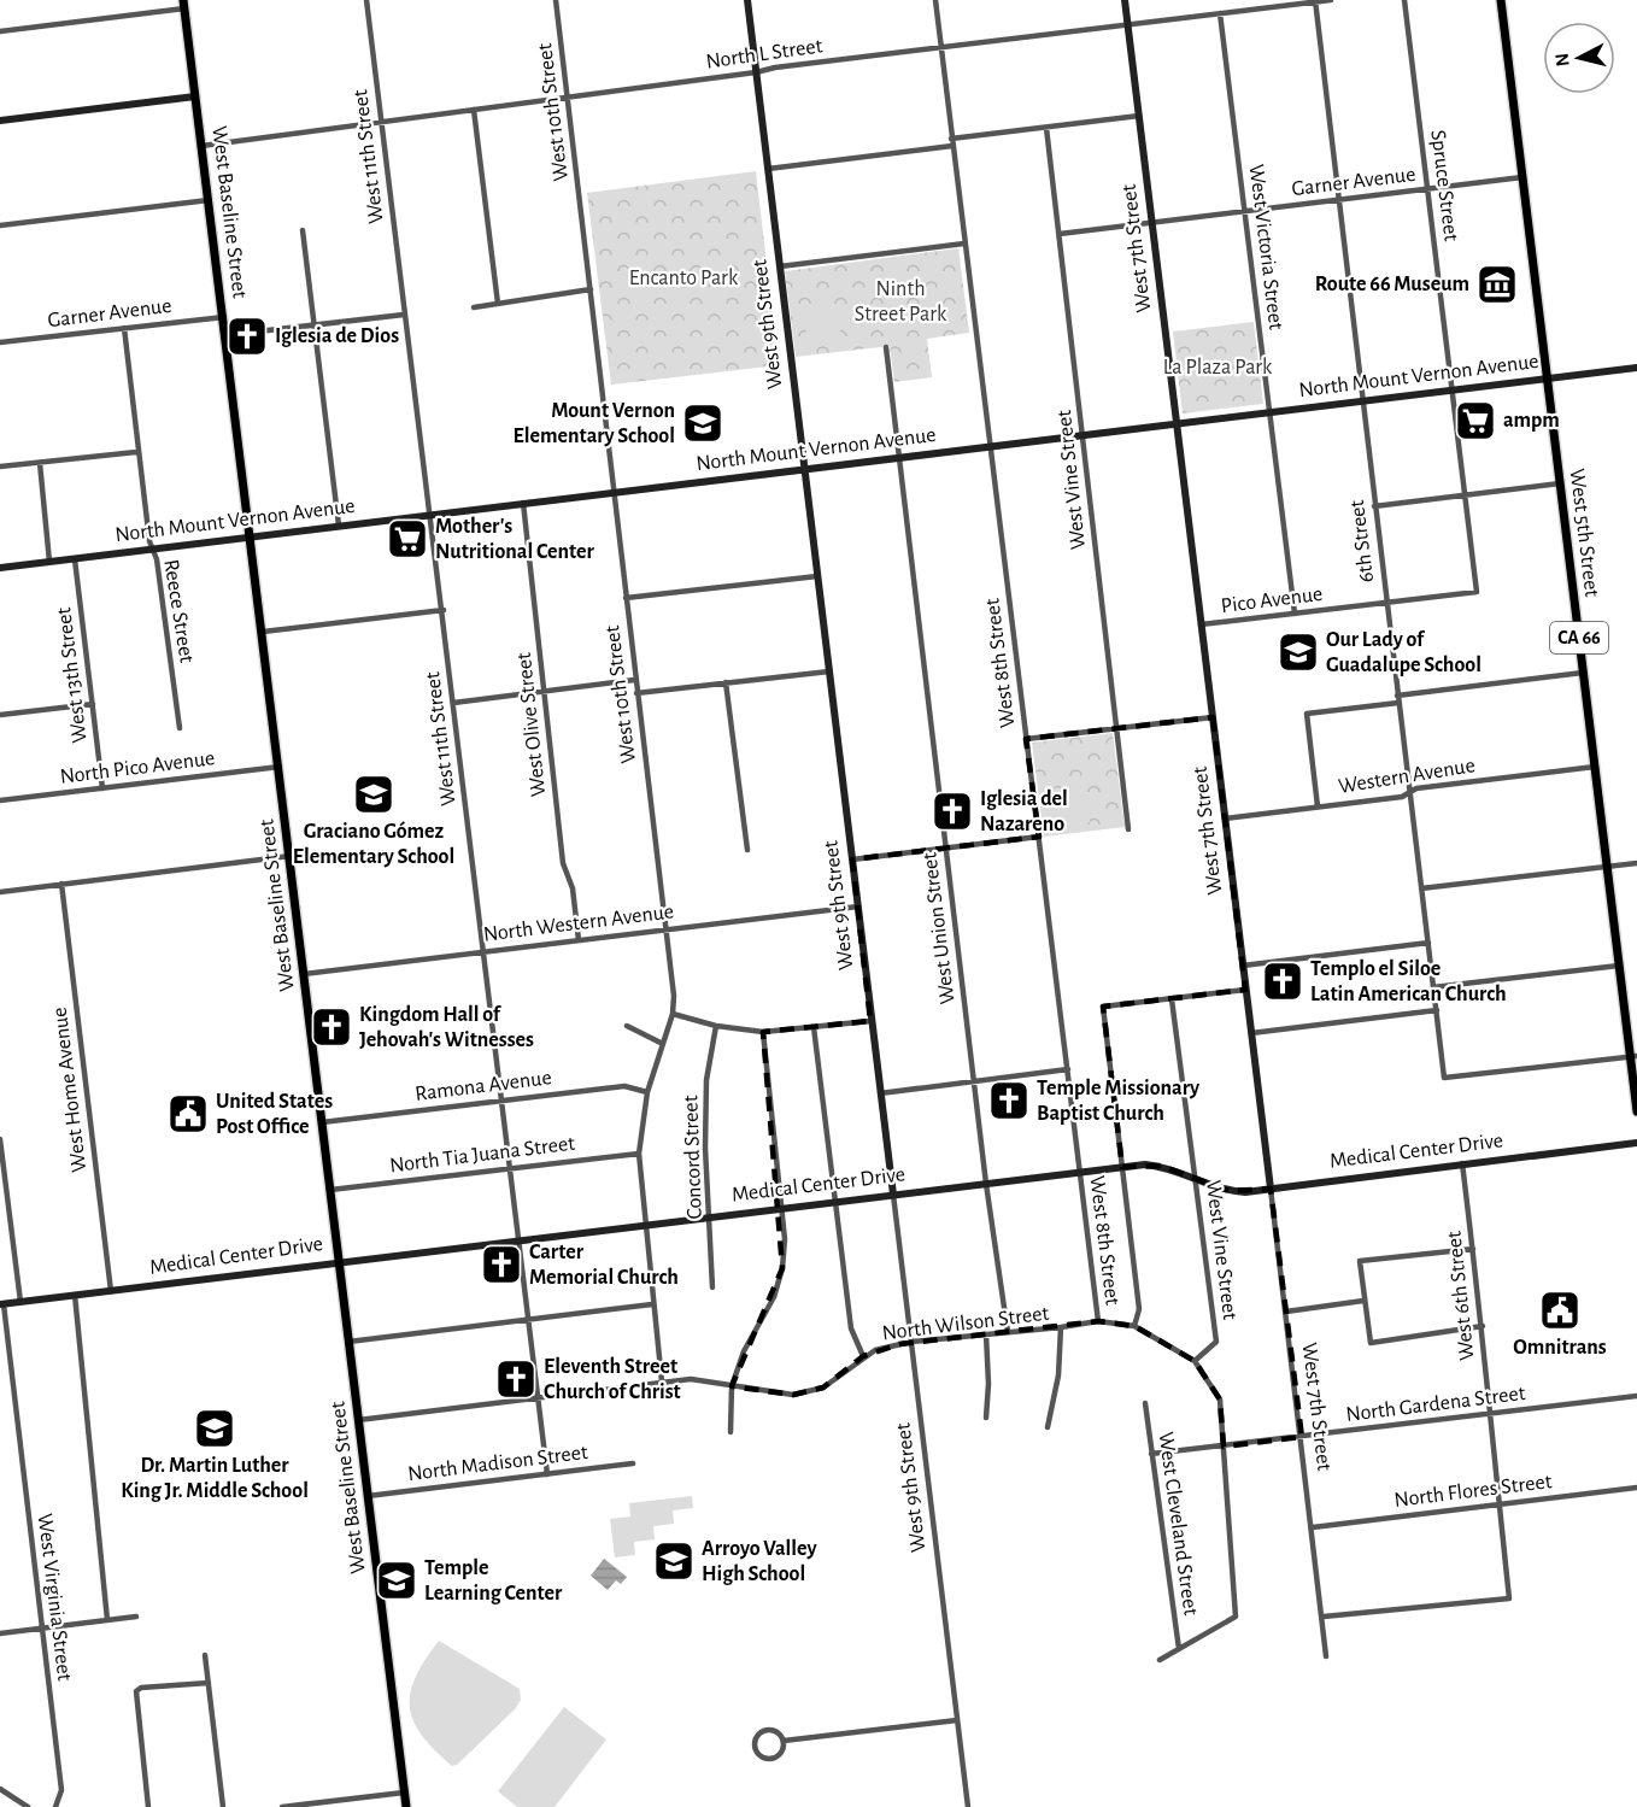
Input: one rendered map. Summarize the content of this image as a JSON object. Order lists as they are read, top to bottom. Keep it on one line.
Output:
{"streets":{"main road":["West Baseline Street","West 5th Street","CA 66"],"street":["North L Street","West 10th Street","West 11th Street","Garner Avenue","Spruce Street","West Victoria Street","West 7th Street","West 9th Street","North Mount Vernon Avenue","West Vine Street","6th Street","Pico Avenue","Reece Street","West 8th Street","West 13th Street","West Olive Street","North Pico Avenue","Western Avenue","North Western Avenue","West Union Street","Ramona Avenue","West Home Avenue","Medical Center Drive","North Tia Juana Street","Concord Street","West 6th Street","North Wilson Street","North Gardena Street","North Madison Street","North Flores Street","West Cleveland Street","West Virginia Street"]},"crossings":[["North L Street","West 10th Street"],["North L Street","West 11th Street"],["North L Street","West Baseline Street"],["North L Street","West Victoria Street"],["North L Street","West 7th Street"],["North L Street","West 9th Street"],["North L Street","6th Street"],["North L Street","West 8th Street"],["West 10th Street","North Mount Vernon Avenue"],["West 10th Street","North Western Avenue"],["West 10th Street","Ramona Avenue"],["West 10th Street","Medical Center Drive"],["West 10th Street","North Tia Juana Street"],["West 10th Street","North Wilson Street"],["West 11th Street","North Mount Vernon Avenue"],["West 11th Street","North Western Avenue"],["West 11th Street","Ramona Avenue"],["West 11th Street","Medical Center Drive"],["West 11th Street","North Tia Juana Street"],["West 11th Street","North Wilson Street"],["West 11th Street","North Madison Street"],["Garner Avenue","Spruce Street"],["Garner Avenue","West Baseline Street"],["Garner Avenue","West Victoria Street"],["Garner Avenue","West 7th Street"],["Garner Avenue","West Vine Street"],["Garner Avenue","West 5th Street"],["Garner Avenue","6th Street"],["Garner Avenue","Reece Street"],["Spruce Street","North Mount Vernon Avenue"],["Spruce Street","Pico Avenue"],["West Baseline Street","North Mount Vernon Avenue"],["West Baseline Street","North Pico Avenue"],["West Baseline Street","North Western Avenue"],["West Baseline Street","Ramona Avenue"],["West Baseline Street","Medical Center Drive"],["West Baseline Street","North Tia Juana Street"],["West Baseline Street","North Wilson Street"],["West Baseline Street","North Madison Street"],["West Victoria Street","North Mount Vernon Avenue"],["West Victoria Street","Pico Avenue"],["West 7th Street","North Mount Vernon Avenue"],["West 7th Street","Pico Avenue"],["West 7th Street","Western Avenue"],["West 7th Street","Medical Center Drive"],["West 7th Street","West 6th Street"],["West 7th Street","North Gardena Street"],["West 7th Street","North Flores Street"],["West 9th Street","North Mount Vernon Avenue"],["West 9th Street","North Western Avenue"],["West 9th Street","Medical Center Drive"],["West 9th Street","North Wilson Street"],["North Mount Vernon Avenue","West Vine Street"],["North Mount Vernon Avenue","West 5th Street"],["North Mount Vernon Avenue","6th Street"],["North Mount Vernon Avenue","Reece Street"],["North Mount Vernon Avenue","West 8th Street"],["North Mount Vernon Avenue","West 13th Street"],["North Mount Vernon Avenue","West Olive Street"],["North Mount Vernon Avenue","West Union Street"],["West Vine Street","Medical Center Drive"],["West Vine Street","North Wilson Street"],["West 5th Street","6th Street"],["West 5th Street","Western Avenue"],["6th Street","Pico Avenue"],["6th Street","Western Avenue"],["West 8th Street","Medical Center Drive"],["West 8th Street","North Wilson Street"],["West 13th Street","North Pico Avenue"],["West Olive Street","North Western Avenue"],["West Union Street","Medical Center Drive"],["West Union Street","North Wilson Street"],["West Home Avenue","Medical Center Drive"],["Medical Center Drive","Concord Street"],["Medical Center Drive","West 6th Street"],["Medical Center Drive","West Virginia Street"],["West 6th Street","North Gardena Street"],["West 6th Street","North Flores Street"],["North Gardena Street","West Cleveland Street"]],"parks":["Encanto Park","Ninth Street Park","La Plaza Park"],"places":{"museum":["Route 66 Museum"],"church":["Iglesia de Dios","Iglesia del Nazareno","Templo el Siloe Latin American Church","Kingdom Hall of Jehovah's Witnesses","Temple Missionary Baptist Church","Carter Memorial Church","Eleventh Street Church of Christ"],"supermarket":["ampm","Mother's Nutritional Center"],"school or university":["Mount Vernon Elementary School","Our Lady of Guadalupe School","Graciano Gómez Elementary School","Dr. Martin Luther King Jr. Middle School","Arroyo Valley High School","Temple Learning Center"],"public building":["United States Post Office","Omnitrans"]},"north":"left"}
